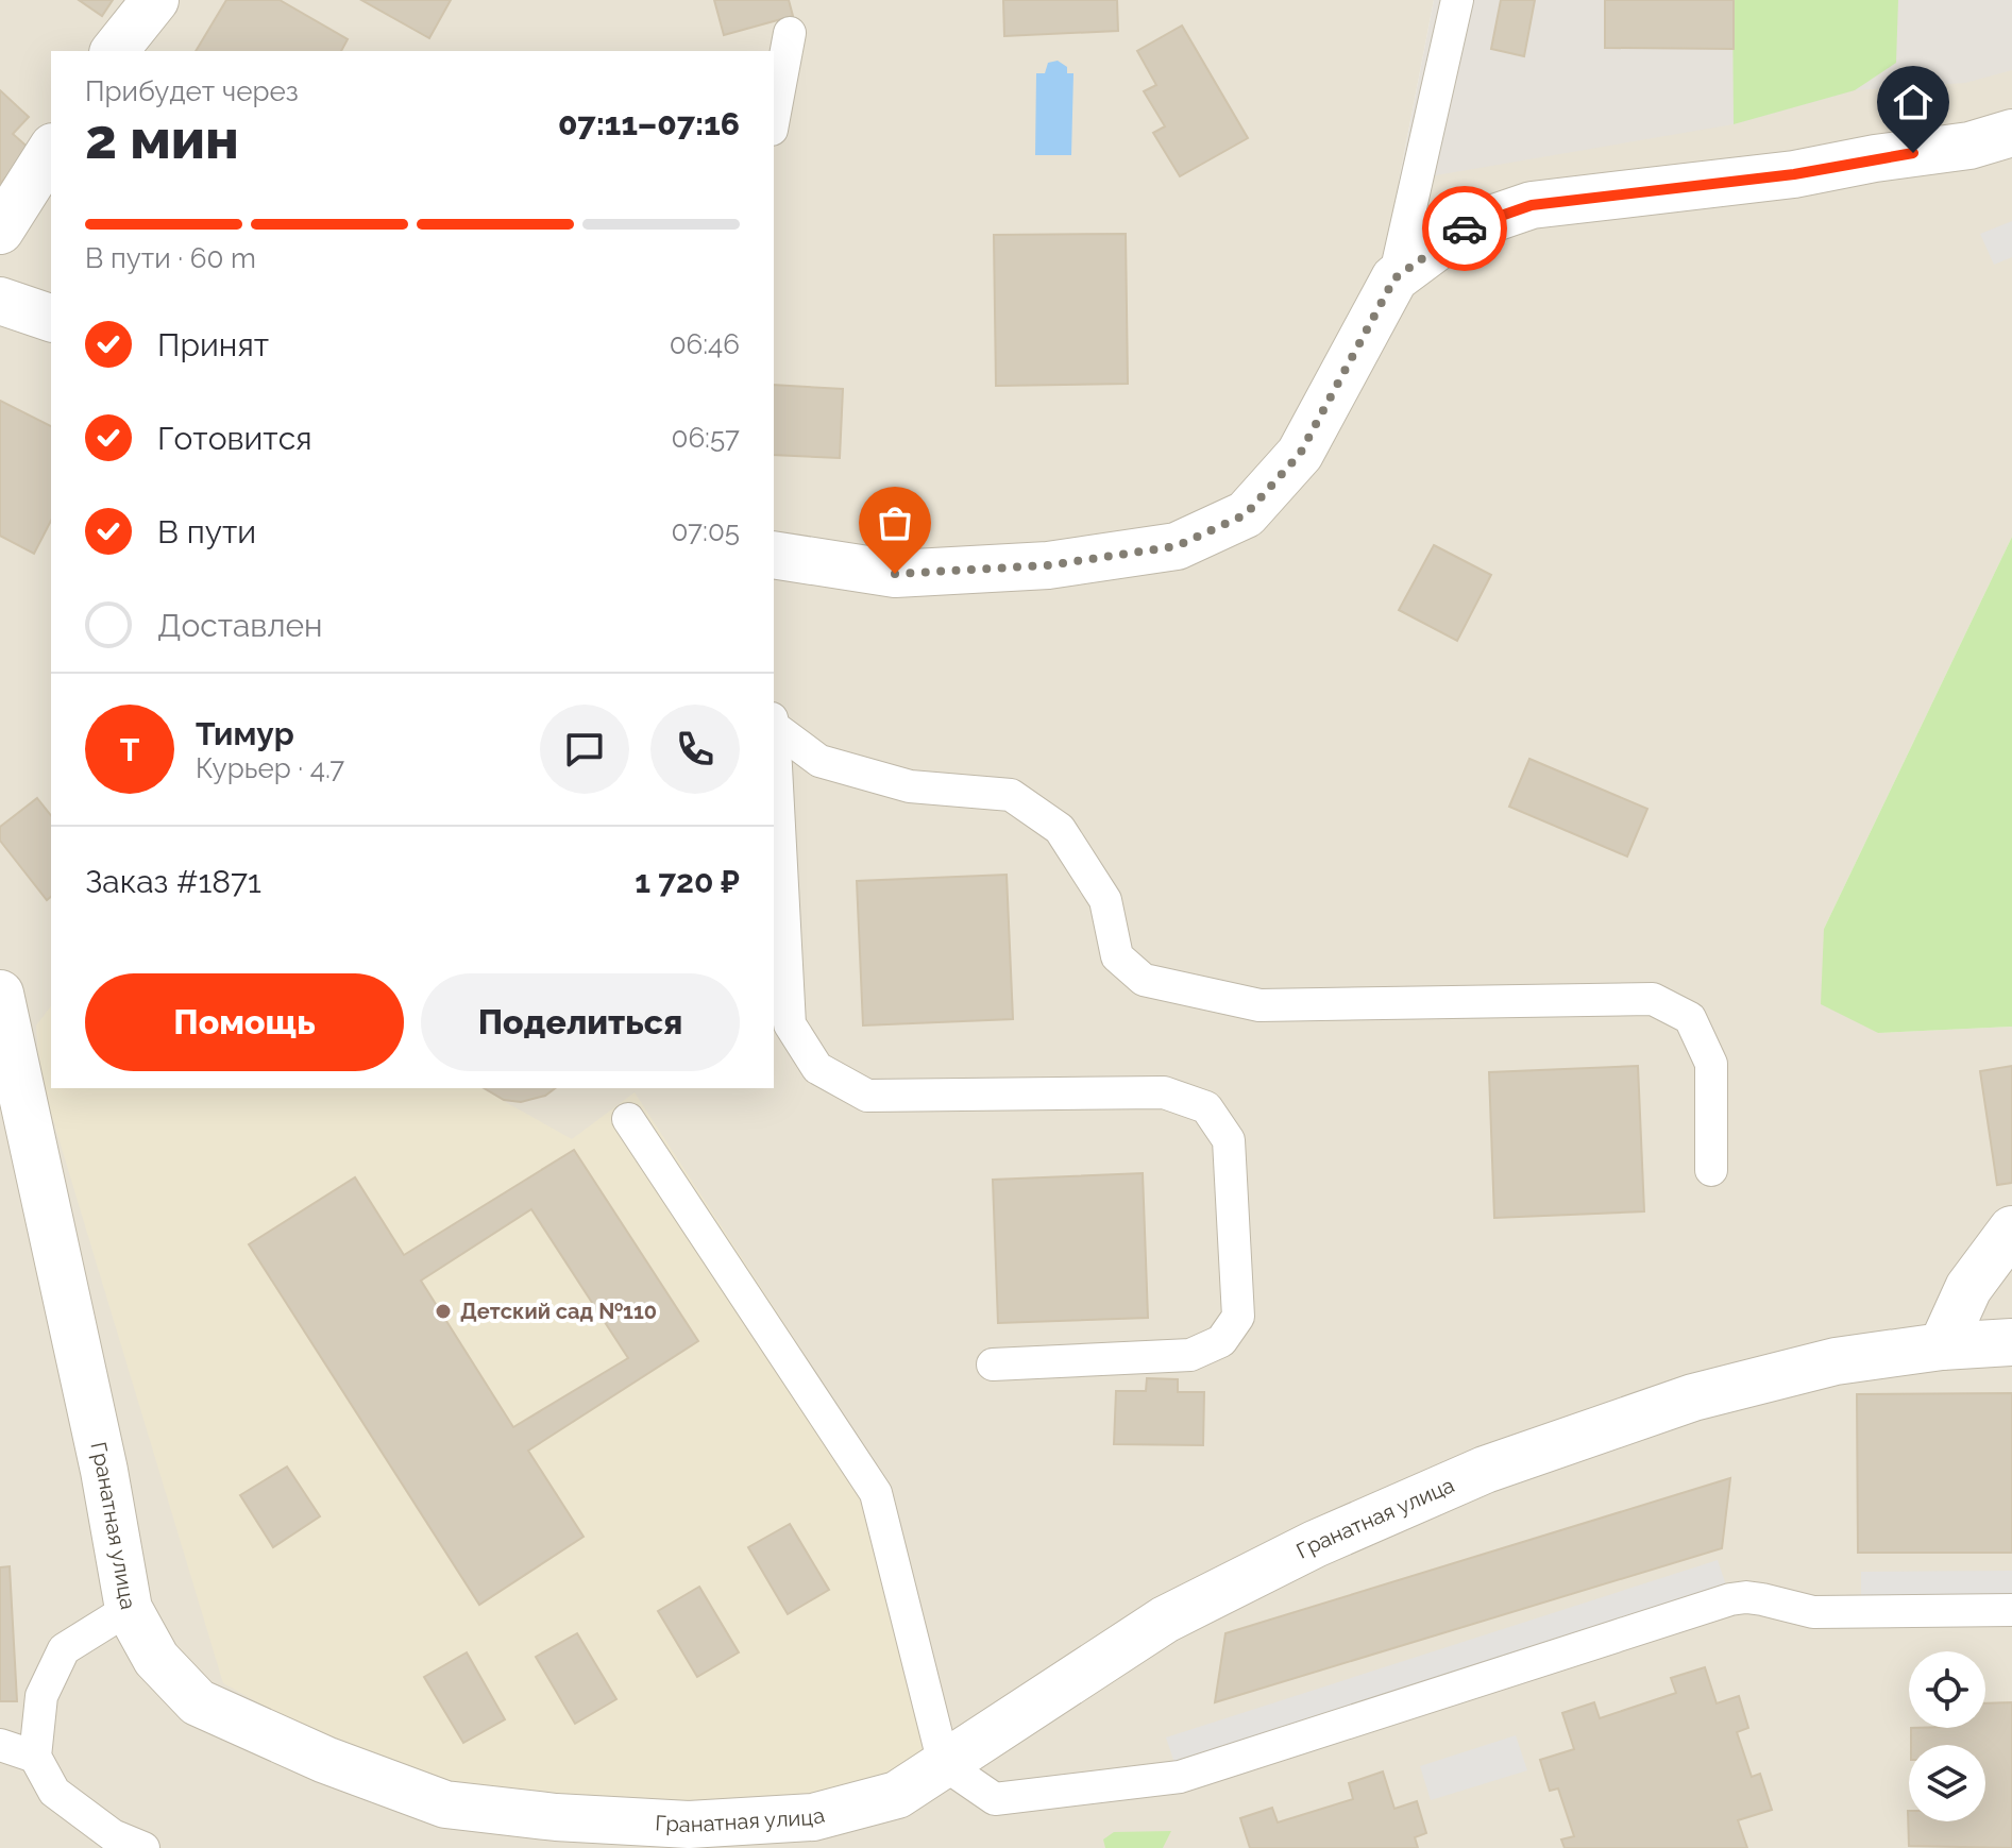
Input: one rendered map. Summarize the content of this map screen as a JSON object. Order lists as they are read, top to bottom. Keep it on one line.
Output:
{"streets":{"street":["Гранатная улица"]},"places":["Детский сад №110"],"page":{"heading":["2 мин","Прибудет через","07:11–07:16"],"panel":["Тимур","Курьер · 4.7","Заказ #1871","1 720 ₽"],"bar":"В пути · 60 m","list":[["Принят","06:46"],["Готовится","06:57"],["В пути","07:05"],"Доставлен"],"round":"Т","buttons":["Помощь","Поделиться"]}}
